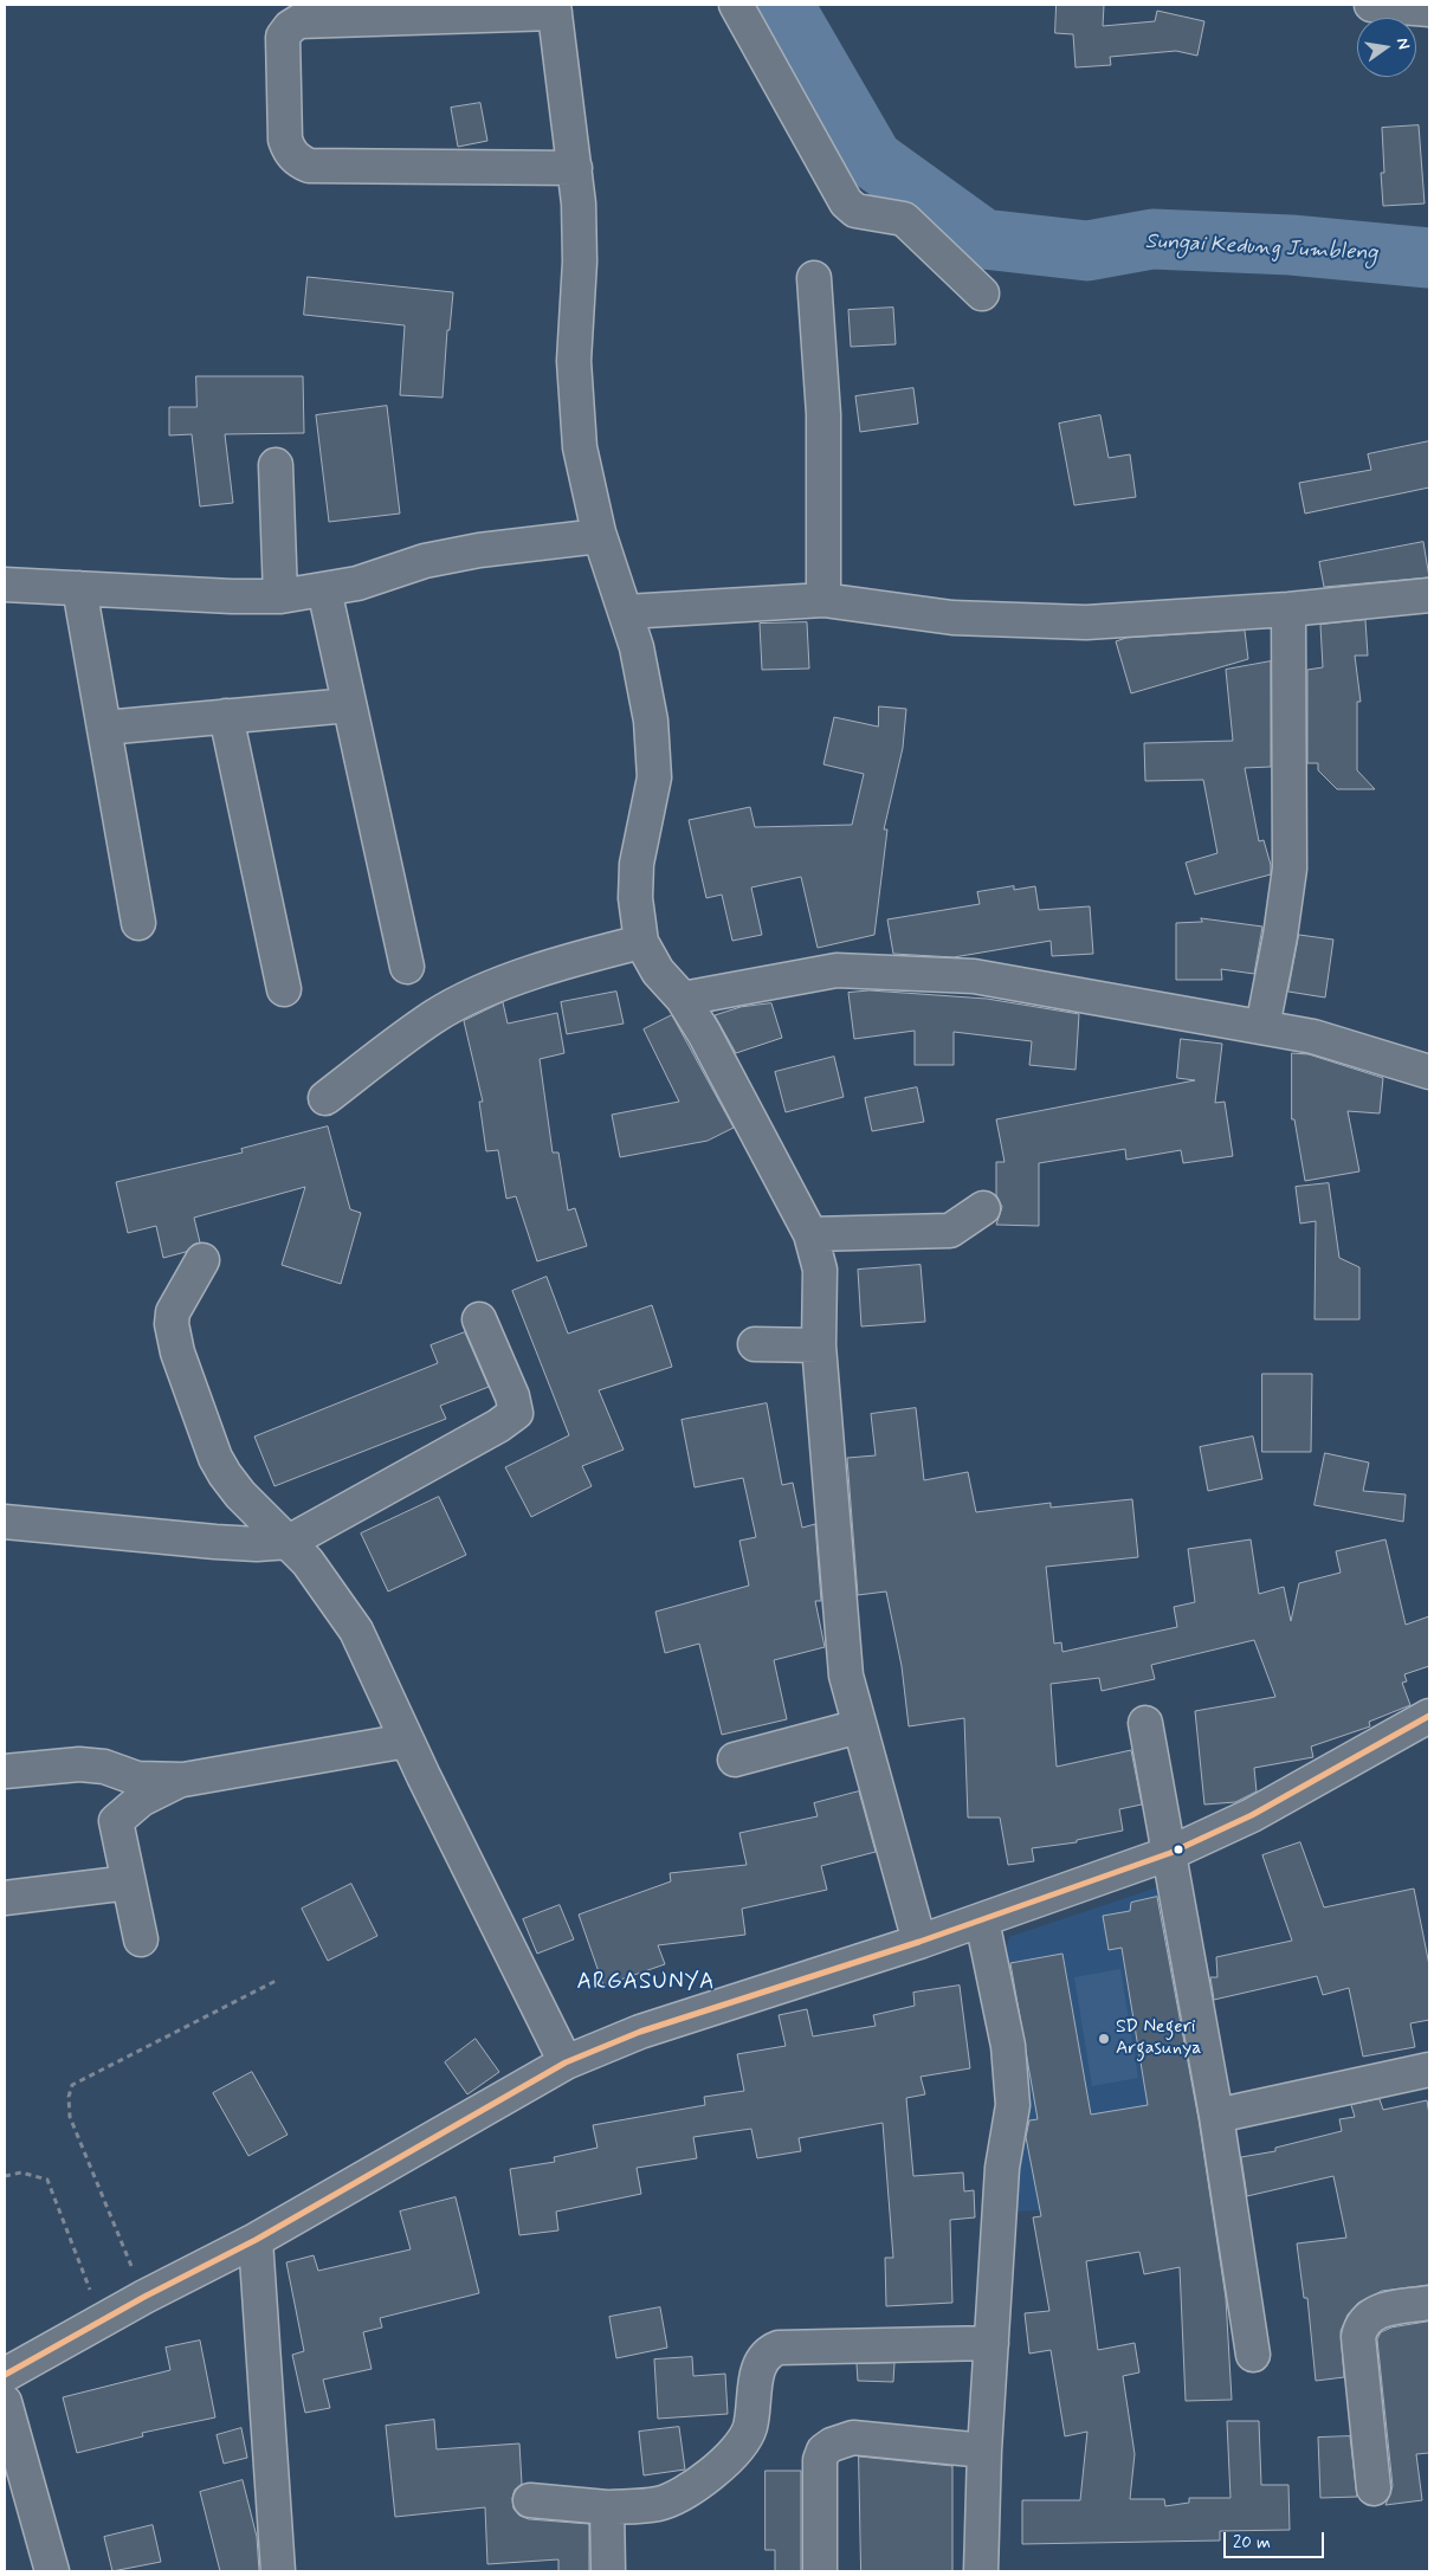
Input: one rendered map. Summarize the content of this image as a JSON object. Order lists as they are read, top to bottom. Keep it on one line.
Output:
{"districts":["ARGASUNYA"],"water":["Sungai Kedung Jumbleng"],"places":["SD Negeri Argasunya"],"scale_bar":"20 m","north":"right"}
